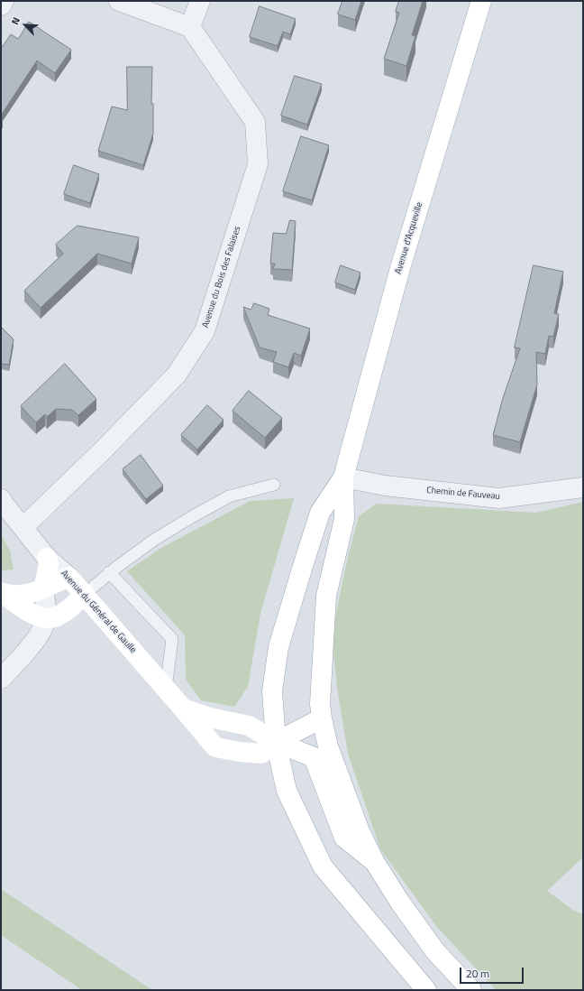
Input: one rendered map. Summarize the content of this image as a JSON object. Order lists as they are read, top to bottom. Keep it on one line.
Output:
{"streets":{"main road":["Avenue d'Acqueville","Avenue du Général de Gaulle"],"street":["Avenue du Bois des Falaises","Chemin de Fauveau"]},"crossings":[["Avenue d'Acqueville","Chemin de Fauveau"],["Avenue du Bois des Falaises","Avenue du Général de Gaulle"]],"scale_bar":"20 m","north":"top left"}
